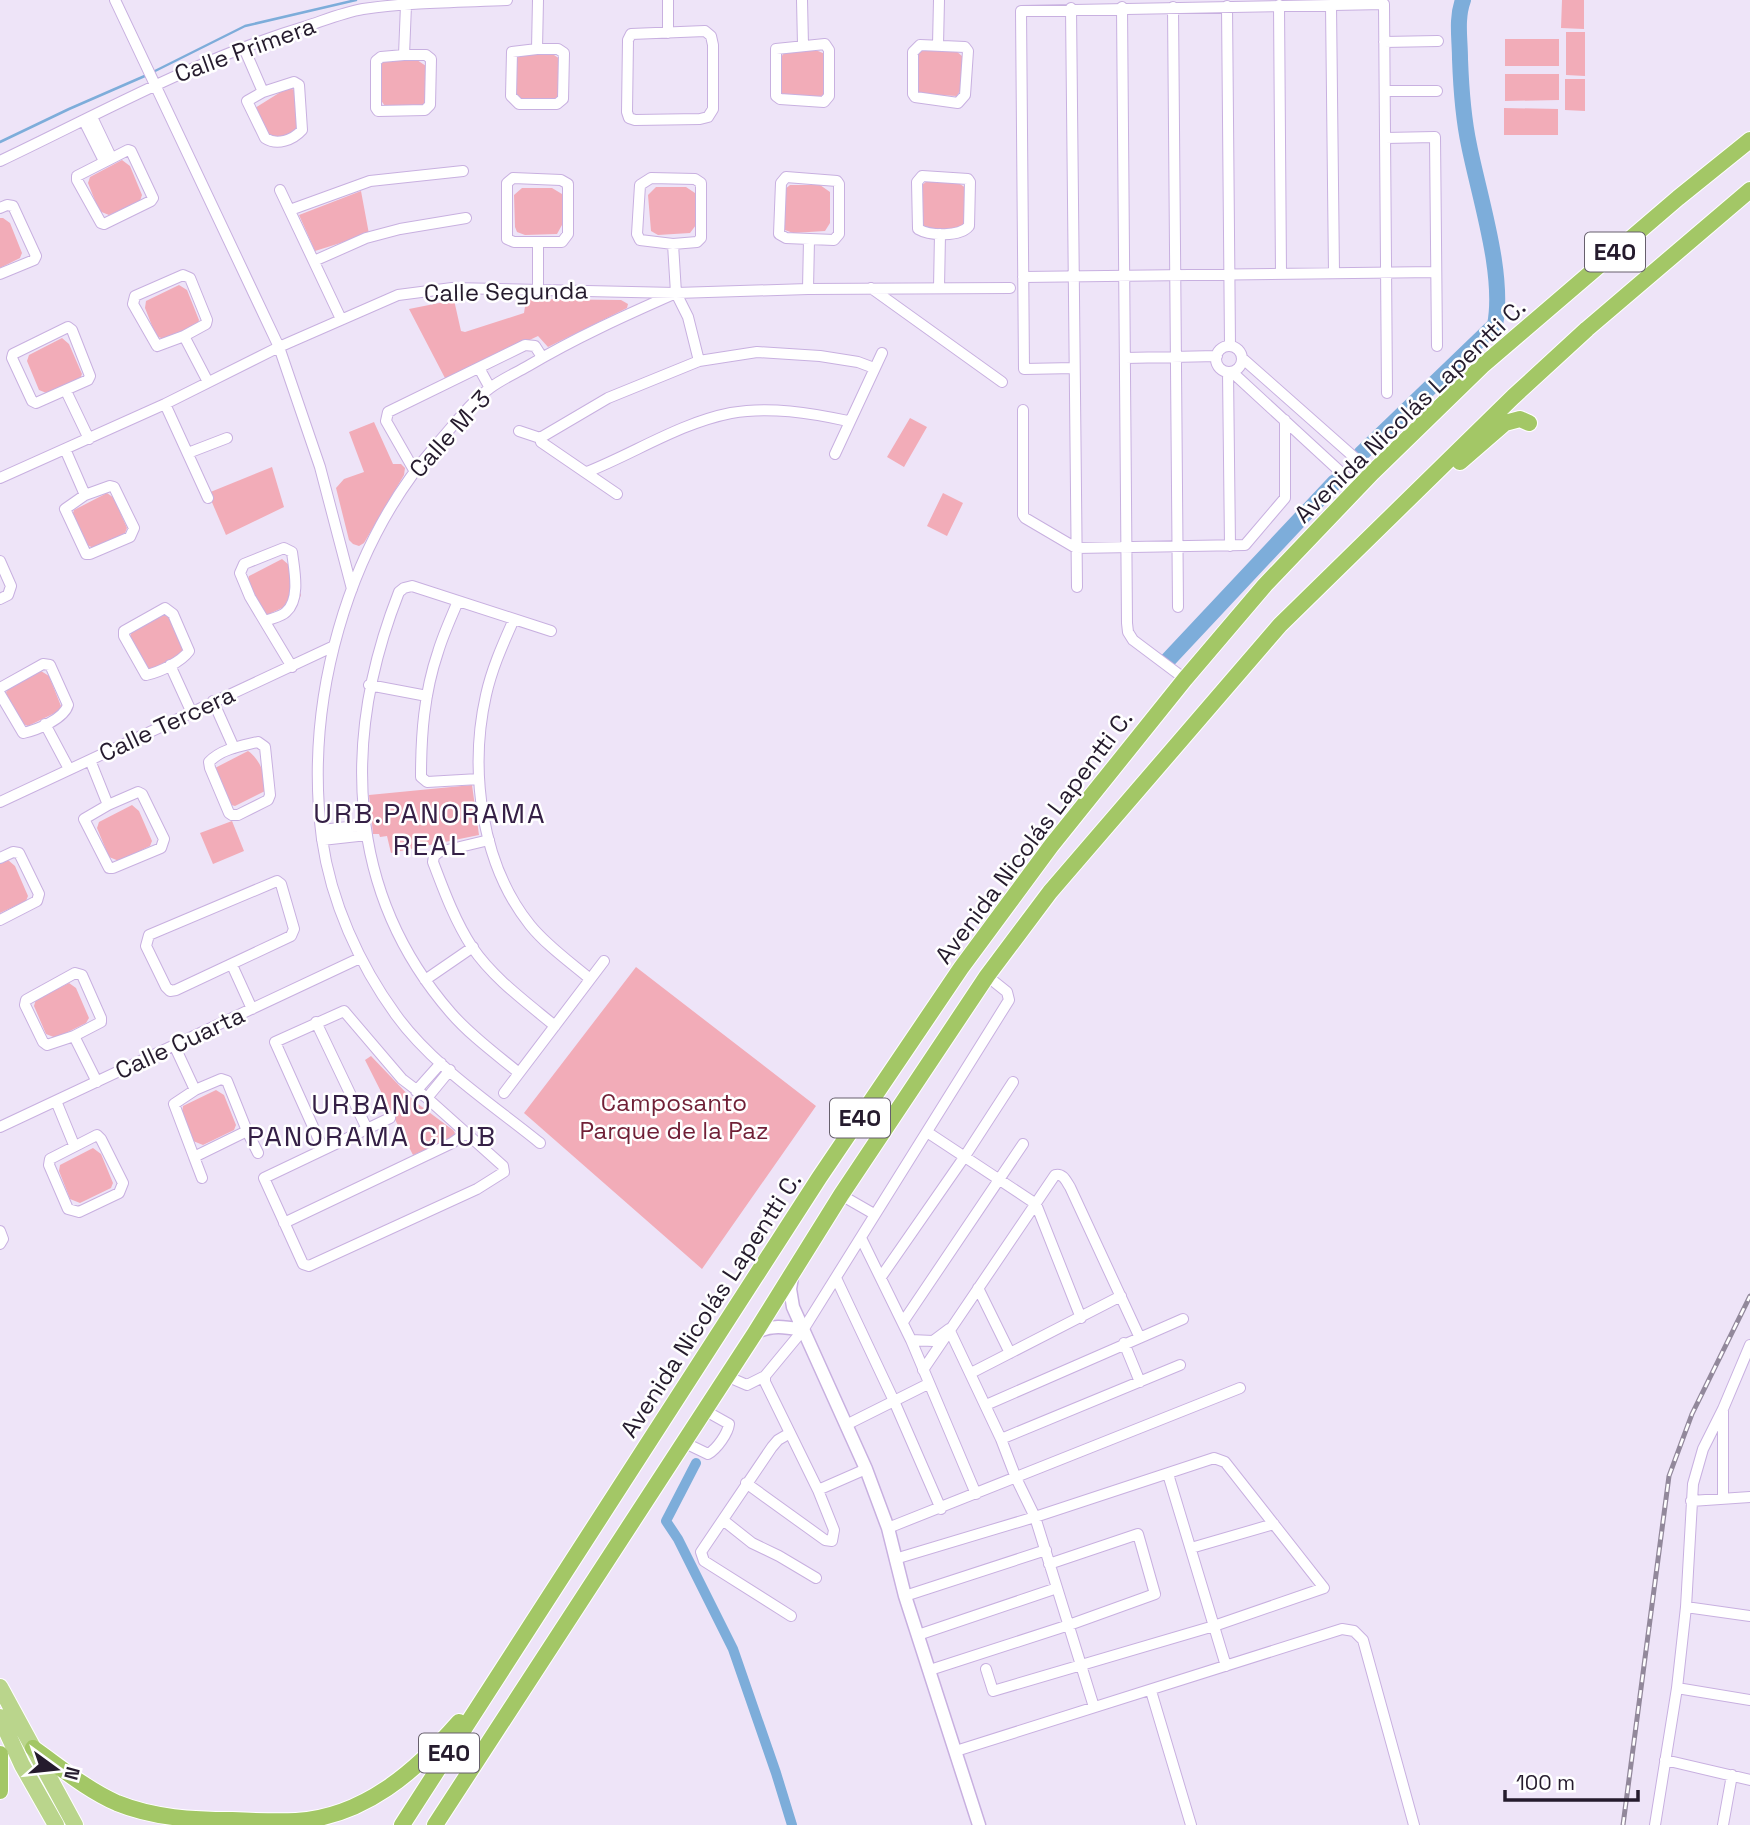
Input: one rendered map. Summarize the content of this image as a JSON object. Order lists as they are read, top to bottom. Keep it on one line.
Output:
{"streets":{"highway":["E40","Avenida Nicolás Lapentti C."],"street":["Calle Primera","Calle Segunda","Calle M-3","Calle Tercera","Calle Cuarta"]},"crossings":[["E40","Avenida Nicolás Lapentti C."],["Calle Segunda","Calle M-3"],["Calle M-3","Calle Tercera"],["Calle M-3","Calle Cuarta"]],"districts":["URB.PANORAMA REAL","URBANO PANORAMA CLUB"],"parks":["Camposanto Parque de la Paz"],"scale_bar":"100 m","north":"right"}
